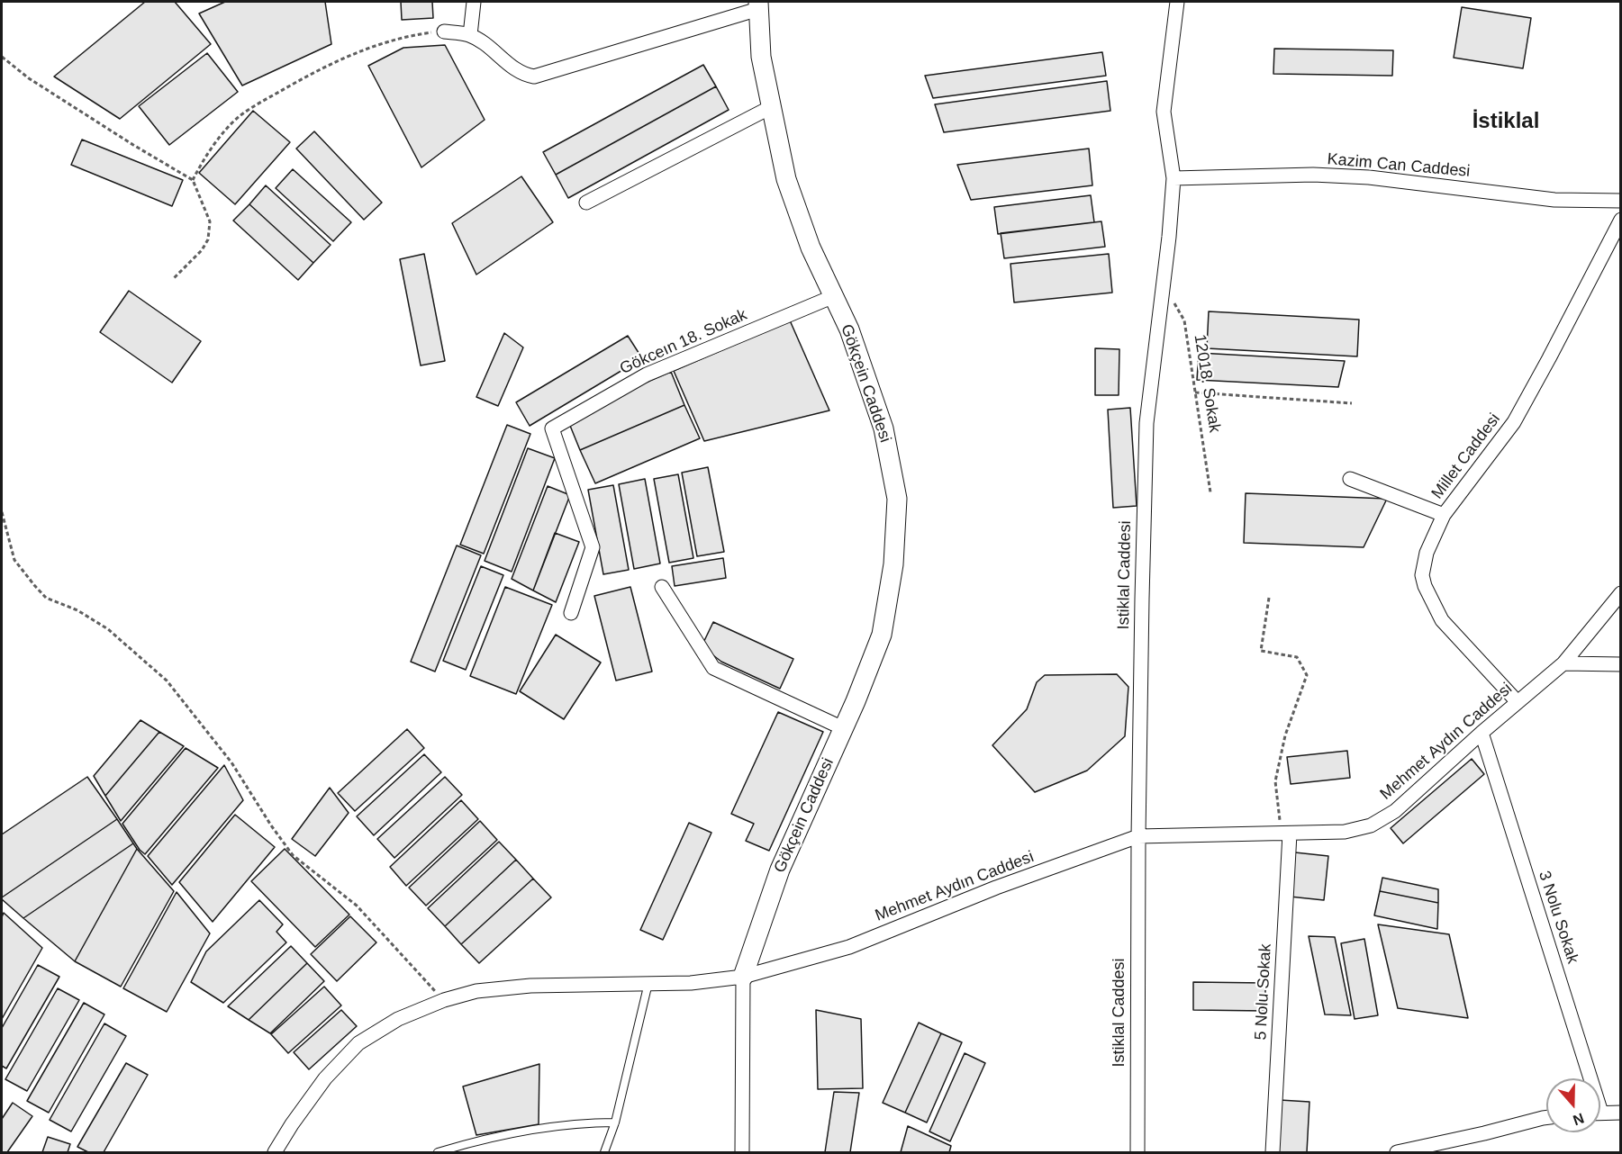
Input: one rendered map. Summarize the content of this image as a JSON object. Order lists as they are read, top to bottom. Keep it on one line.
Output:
{"streets":{"street":["Kazim Can Caddesi","Gökceın 18. Sokak","Gökçein Caddesi","Millet Caddesi","Istiklal Caddesi","Mehmet Aydın Caddesi","3 Nolu Sokak","5 Nolu Sokak"],"path":["12018. Sokak"]},"crossings":[["Kazim Can Caddesi","Istiklal Caddesi"],["Gökceın 18. Sokak","Gökçein Caddesi"],["Gökçein Caddesi","Mehmet Aydın Caddesi"],["12018. Sokak","Istiklal Caddesi"],["Millet Caddesi","Mehmet Aydın Caddesi"],["Istiklal Caddesi","Mehmet Aydın Caddesi"],["Mehmet Aydın Caddesi","3 Nolu Sokak"],["Mehmet Aydın Caddesi","5 Nolu Sokak"]],"districts":["İstiklal"],"north":"bottom"}
